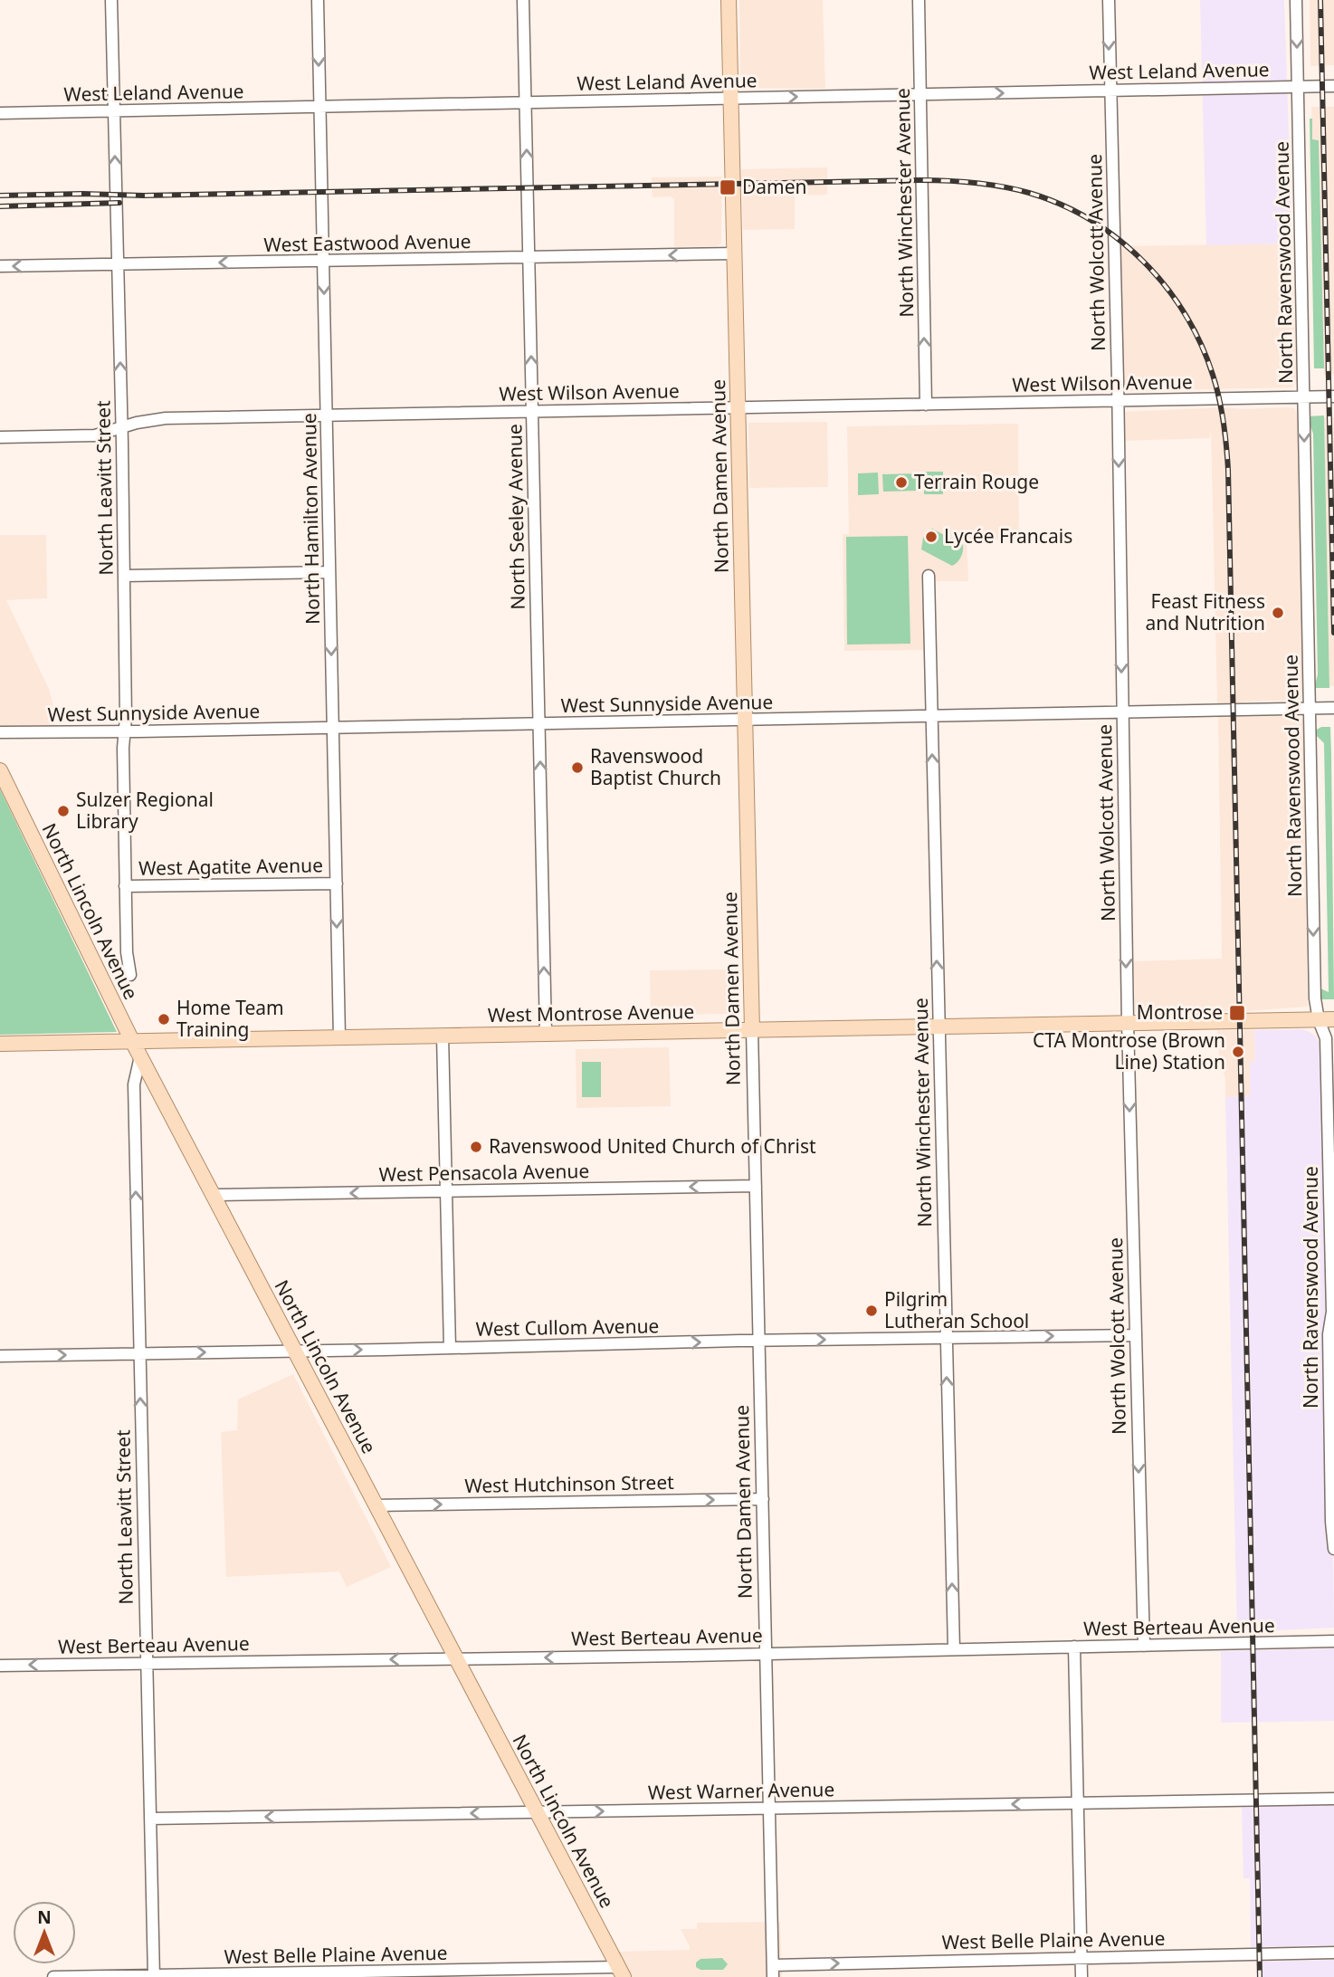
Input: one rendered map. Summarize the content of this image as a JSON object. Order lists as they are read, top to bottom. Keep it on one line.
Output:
{"streets":{"main road":["North Damen Avenue","North Lincoln Avenue","West Montrose Avenue"],"street":["West Leland Avenue","North Winchester Avenue","West Eastwood Avenue","North Wolcott Avenue","North Ravenswood Avenue","West Wilson Avenue","North Leavitt Street","North Seeley Avenue","North Hamilton Avenue","West Sunnyside Avenue","West Agatite Avenue","West Pensacola Avenue","West Cullom Avenue","West Hutchinson Street","West Berteau Avenue","West Warner Avenue","West Belle Plaine Avenue"]},"crossings":[["West Leland Avenue","North Winchester Avenue"],["West Leland Avenue","North Wolcott Avenue"],["West Leland Avenue","North Ravenswood Avenue"],["West Leland Avenue","North Damen Avenue"],["West Leland Avenue","North Leavitt Street"],["West Leland Avenue","North Seeley Avenue"],["West Leland Avenue","North Hamilton Avenue"],["North Winchester Avenue","West Wilson Avenue"],["North Winchester Avenue","West Sunnyside Avenue"],["North Winchester Avenue","West Montrose Avenue"],["North Winchester Avenue","West Cullom Avenue"],["North Winchester Avenue","West Berteau Avenue"],["West Eastwood Avenue","North Damen Avenue"],["West Eastwood Avenue","North Leavitt Street"],["West Eastwood Avenue","North Seeley Avenue"],["West Eastwood Avenue","North Hamilton Avenue"],["North Wolcott Avenue","West Wilson Avenue"],["North Wolcott Avenue","West Sunnyside Avenue"],["North Wolcott Avenue","West Montrose Avenue"],["North Wolcott Avenue","West Cullom Avenue"],["North Wolcott Avenue","West Berteau Avenue"],["North Ravenswood Avenue","West Wilson Avenue"],["North Ravenswood Avenue","West Sunnyside Avenue"],["North Ravenswood Avenue","West Montrose Avenue"],["West Wilson Avenue","North Damen Avenue"],["West Wilson Avenue","North Leavitt Street"],["West Wilson Avenue","North Seeley Avenue"],["West Wilson Avenue","North Hamilton Avenue"],["North Damen Avenue","West Sunnyside Avenue"],["North Damen Avenue","West Montrose Avenue"],["North Damen Avenue","West Pensacola Avenue"],["North Damen Avenue","West Cullom Avenue"],["North Damen Avenue","West Hutchinson Street"],["North Damen Avenue","West Berteau Avenue"],["North Damen Avenue","West Warner Avenue"],["North Damen Avenue","West Belle Plaine Avenue"],["North Leavitt Street","West Sunnyside Avenue"],["North Leavitt Street","West Agatite Avenue"],["North Leavitt Street","North Lincoln Avenue"],["North Leavitt Street","West Cullom Avenue"],["North Leavitt Street","West Berteau Avenue"],["North Leavitt Street","West Warner Avenue"],["North Leavitt Street","West Belle Plaine Avenue"],["North Seeley Avenue","West Sunnyside Avenue"],["North Seeley Avenue","West Montrose Avenue"],["North Hamilton Avenue","West Sunnyside Avenue"],["North Hamilton Avenue","West Agatite Avenue"],["North Hamilton Avenue","West Montrose Avenue"],["North Lincoln Avenue","West Montrose Avenue"],["North Lincoln Avenue","West Pensacola Avenue"],["North Lincoln Avenue","West Cullom Avenue"],["North Lincoln Avenue","West Hutchinson Street"],["North Lincoln Avenue","West Berteau Avenue"],["North Lincoln Avenue","West Warner Avenue"],["North Lincoln Avenue","West Belle Plaine Avenue"]],"one_way":["North Winchester Avenue","West Eastwood Avenue","North Wolcott Avenue","North Ravenswood Avenue","North Leavitt Street","North Seeley Avenue","North Hamilton Avenue","West Pensacola Avenue","West Cullom Avenue","West Hutchinson Street","West Berteau Avenue"],"places":{"transit":["Damen","Montrose"],"other":["Terrain Rouge","Lycée Francais","Feast Fitness and Nutrition","Ravenswood Baptist Church","Sulzer Regional Library","Home Team Training","CTA Montrose (Brown Line) Station","Ravenswood United Church of Christ","Pilgrim Lutheran School"]},"north":"top"}
